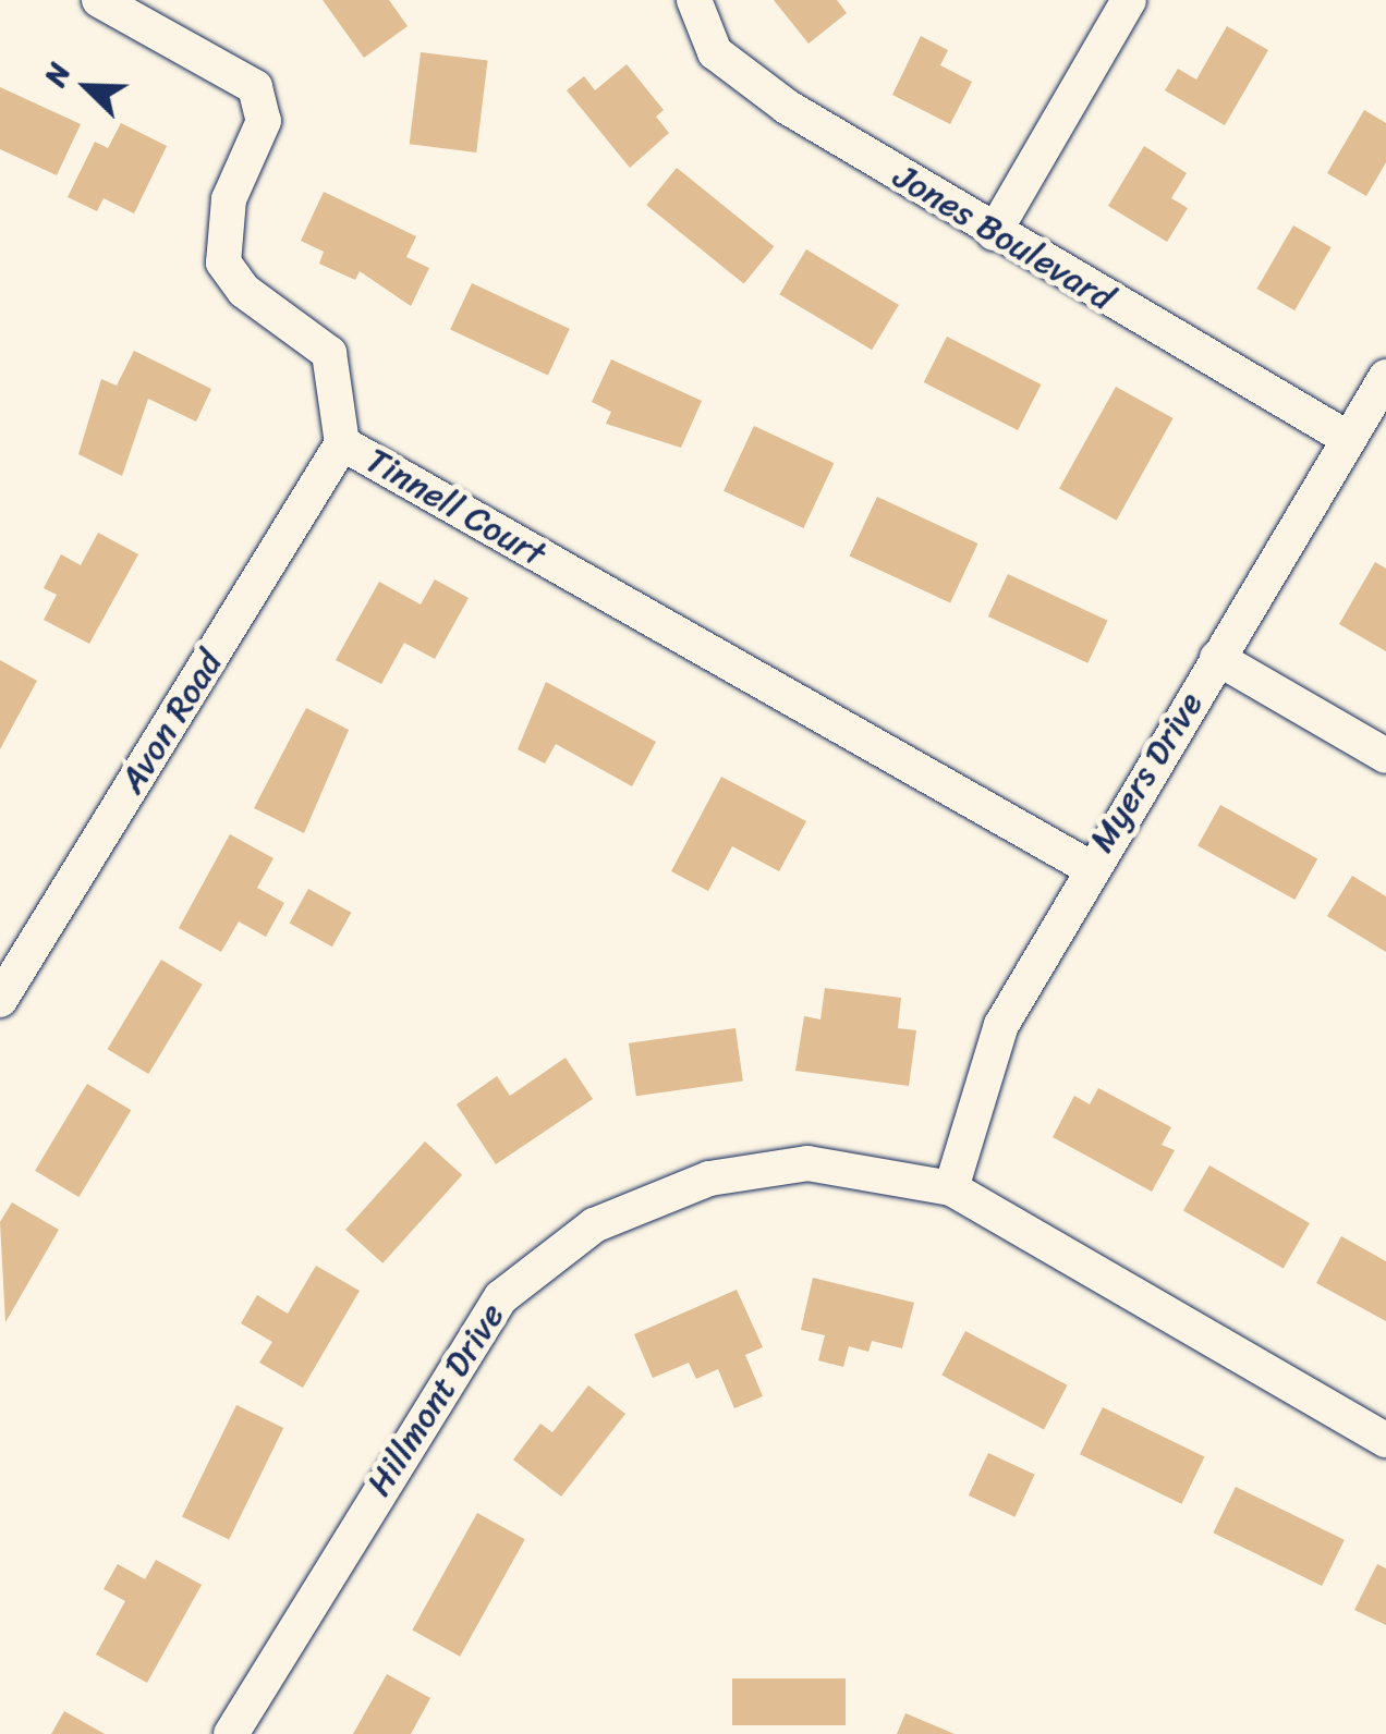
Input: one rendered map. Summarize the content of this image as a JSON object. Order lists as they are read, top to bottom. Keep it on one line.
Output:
{"streets":{"street":["Jones Boulevard","Tinnell Court","Avon Road","Myers Drive","Hillmont Drive"]},"crossings":[["Jones Boulevard","Myers Drive"],["Tinnell Court","Avon Road"],["Tinnell Court","Myers Drive"],["Myers Drive","Hillmont Drive"]],"north":"top left"}
